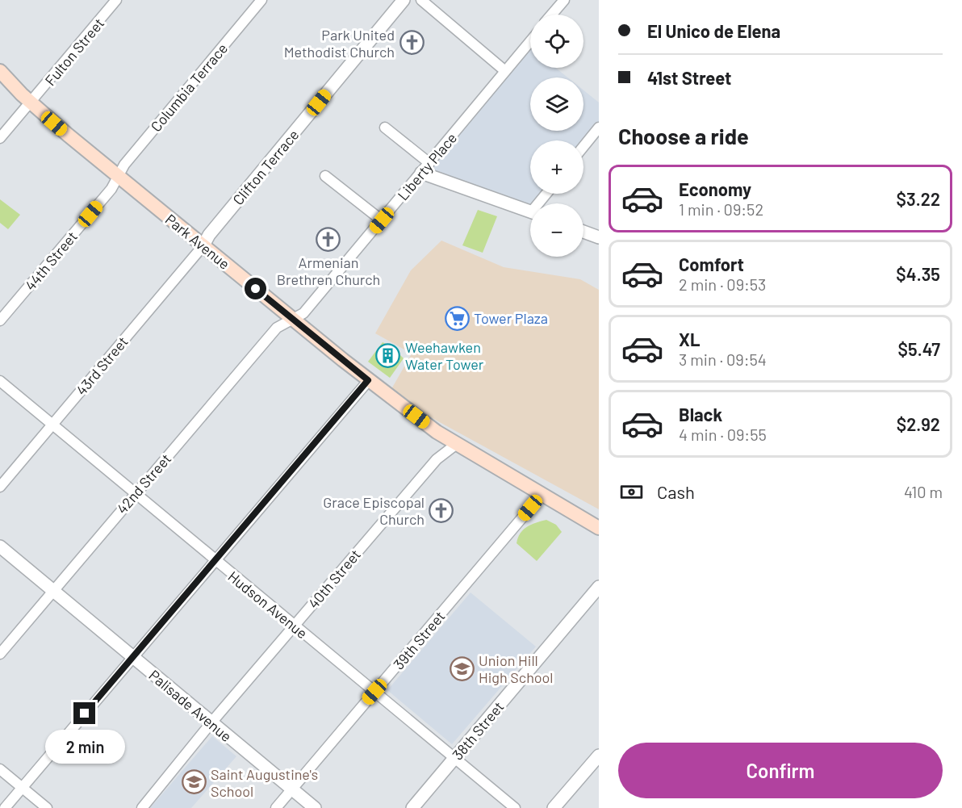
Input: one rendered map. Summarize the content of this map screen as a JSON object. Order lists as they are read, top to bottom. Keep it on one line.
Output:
{"streets":{"main road":["Park Avenue"],"street":["Fulton Street","Columbia Terrace","Liberty Place","Clifton Terrace","44th Street","43rd Street","42nd Street","40th Street","Hudson Avenue","39th Street","Palisade Avenue","38th Street"]},"crossings":[["Fulton Street","Park Avenue"],["Columbia Terrace","Park Avenue"],["Columbia Terrace","44th Street"],["Liberty Place","Park Avenue"],["Liberty Place","42nd Street"],["Clifton Terrace","Park Avenue"],["Clifton Terrace","43rd Street"],["Park Avenue","44th Street"],["Park Avenue","43rd Street"],["Park Avenue","42nd Street"],["Park Avenue","40th Street"],["Park Avenue","39th Street"],["43rd Street","Hudson Avenue"],["42nd Street","Hudson Avenue"],["42nd Street","Palisade Avenue"],["40th Street","Hudson Avenue"],["40th Street","Palisade Avenue"],["Hudson Avenue","39th Street"],["Hudson Avenue","38th Street"],["39th Street","Palisade Avenue"]],"places":{"church":["Park United Methodist Church","Armenian Brethren Church","Grace Episcopal Church"],"supermarket":["Tower Plaza"],"building":["Weehawken Water Tower"],"school or university":["Union Hill High School","Saint Augustine's School"]},"page":{"banner":["El Unico de Elena","41st Street"],"map_buttons":["+","−"],"heading":"Choose a ride","list":[{"name":"Economy","note":"1 min · 09:52","value":"$3.22"},{"name":"Comfort","note":"2 min · 09:53","value":"$4.35"},{"name":"XL","note":"3 min · 09:54","value":"$5.47"},{"name":"Black","note":"4 min · 09:55","value":"$2.92"}],"pay":["Cash","410 m"],"bubble":"2 min","buttons":"Confirm"}}
